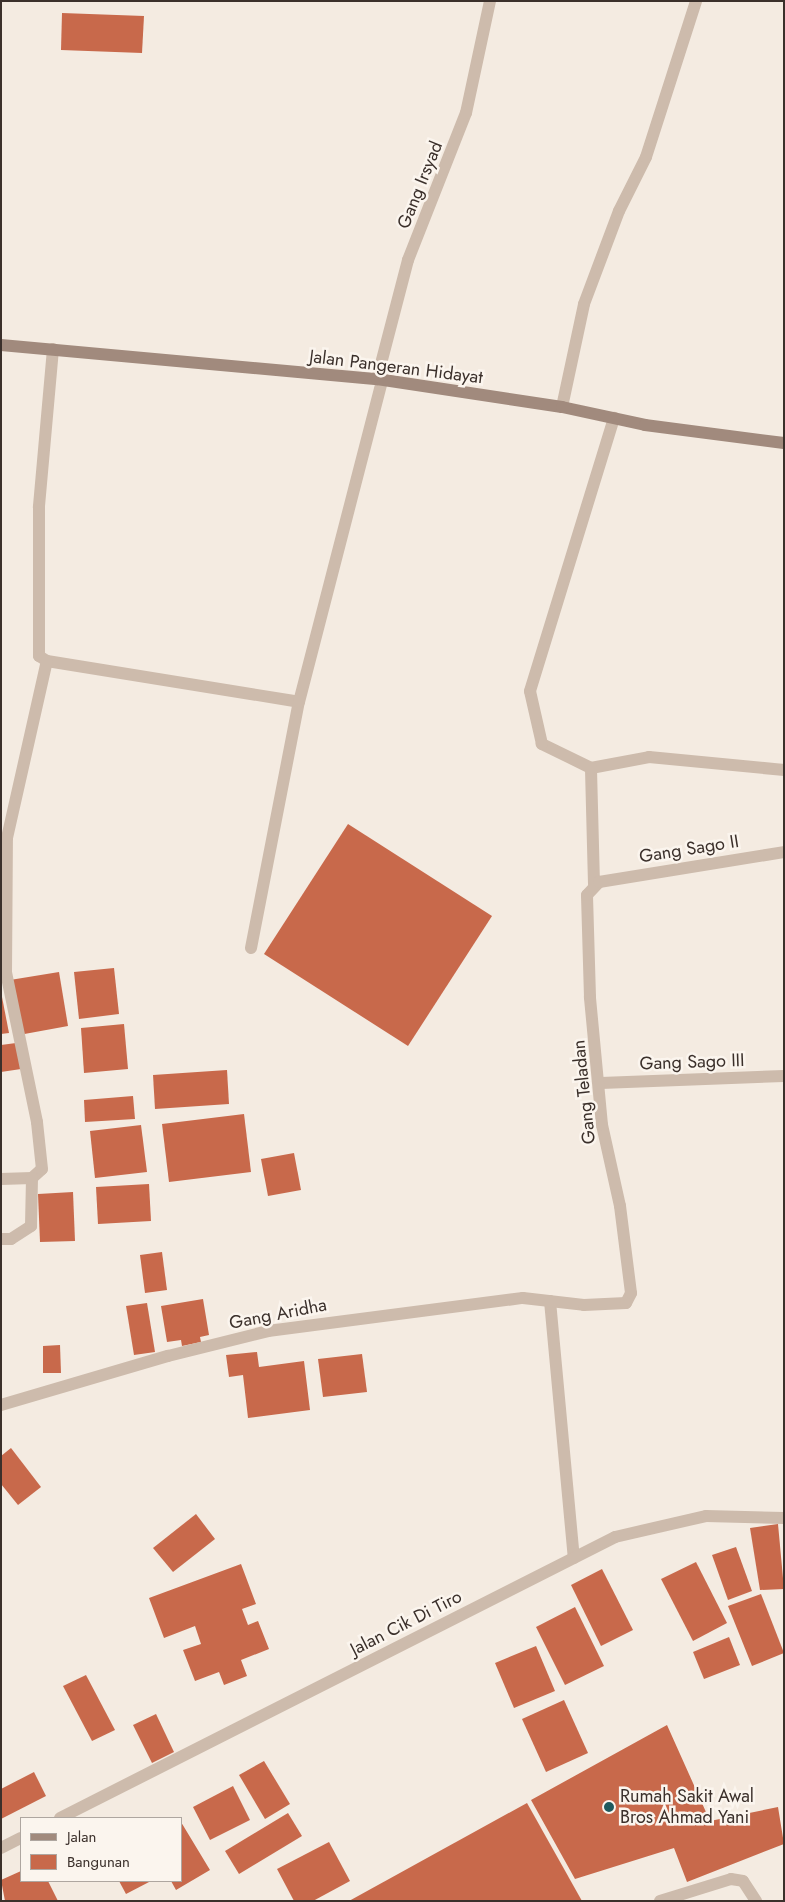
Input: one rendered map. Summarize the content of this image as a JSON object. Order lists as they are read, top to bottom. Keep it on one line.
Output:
{"streets":{"main road":["Jalan Pangeran Hidayat"],"street":["Gang Irsyad","Gang Sago II","Gang Sago III","Gang Teladan","Gang Aridha","Jalan Cik Di Tiro"]},"crossings":[["Gang Irsyad","Jalan Pangeran Hidayat"],["Gang Sago II","Gang Teladan"],["Gang Sago III","Gang Teladan"],["Gang Teladan","Gang Aridha"]],"places":["Rumah Sakit Awal Bros Ahmad Yani"],"legend":["Jalan","Bangunan"]}
